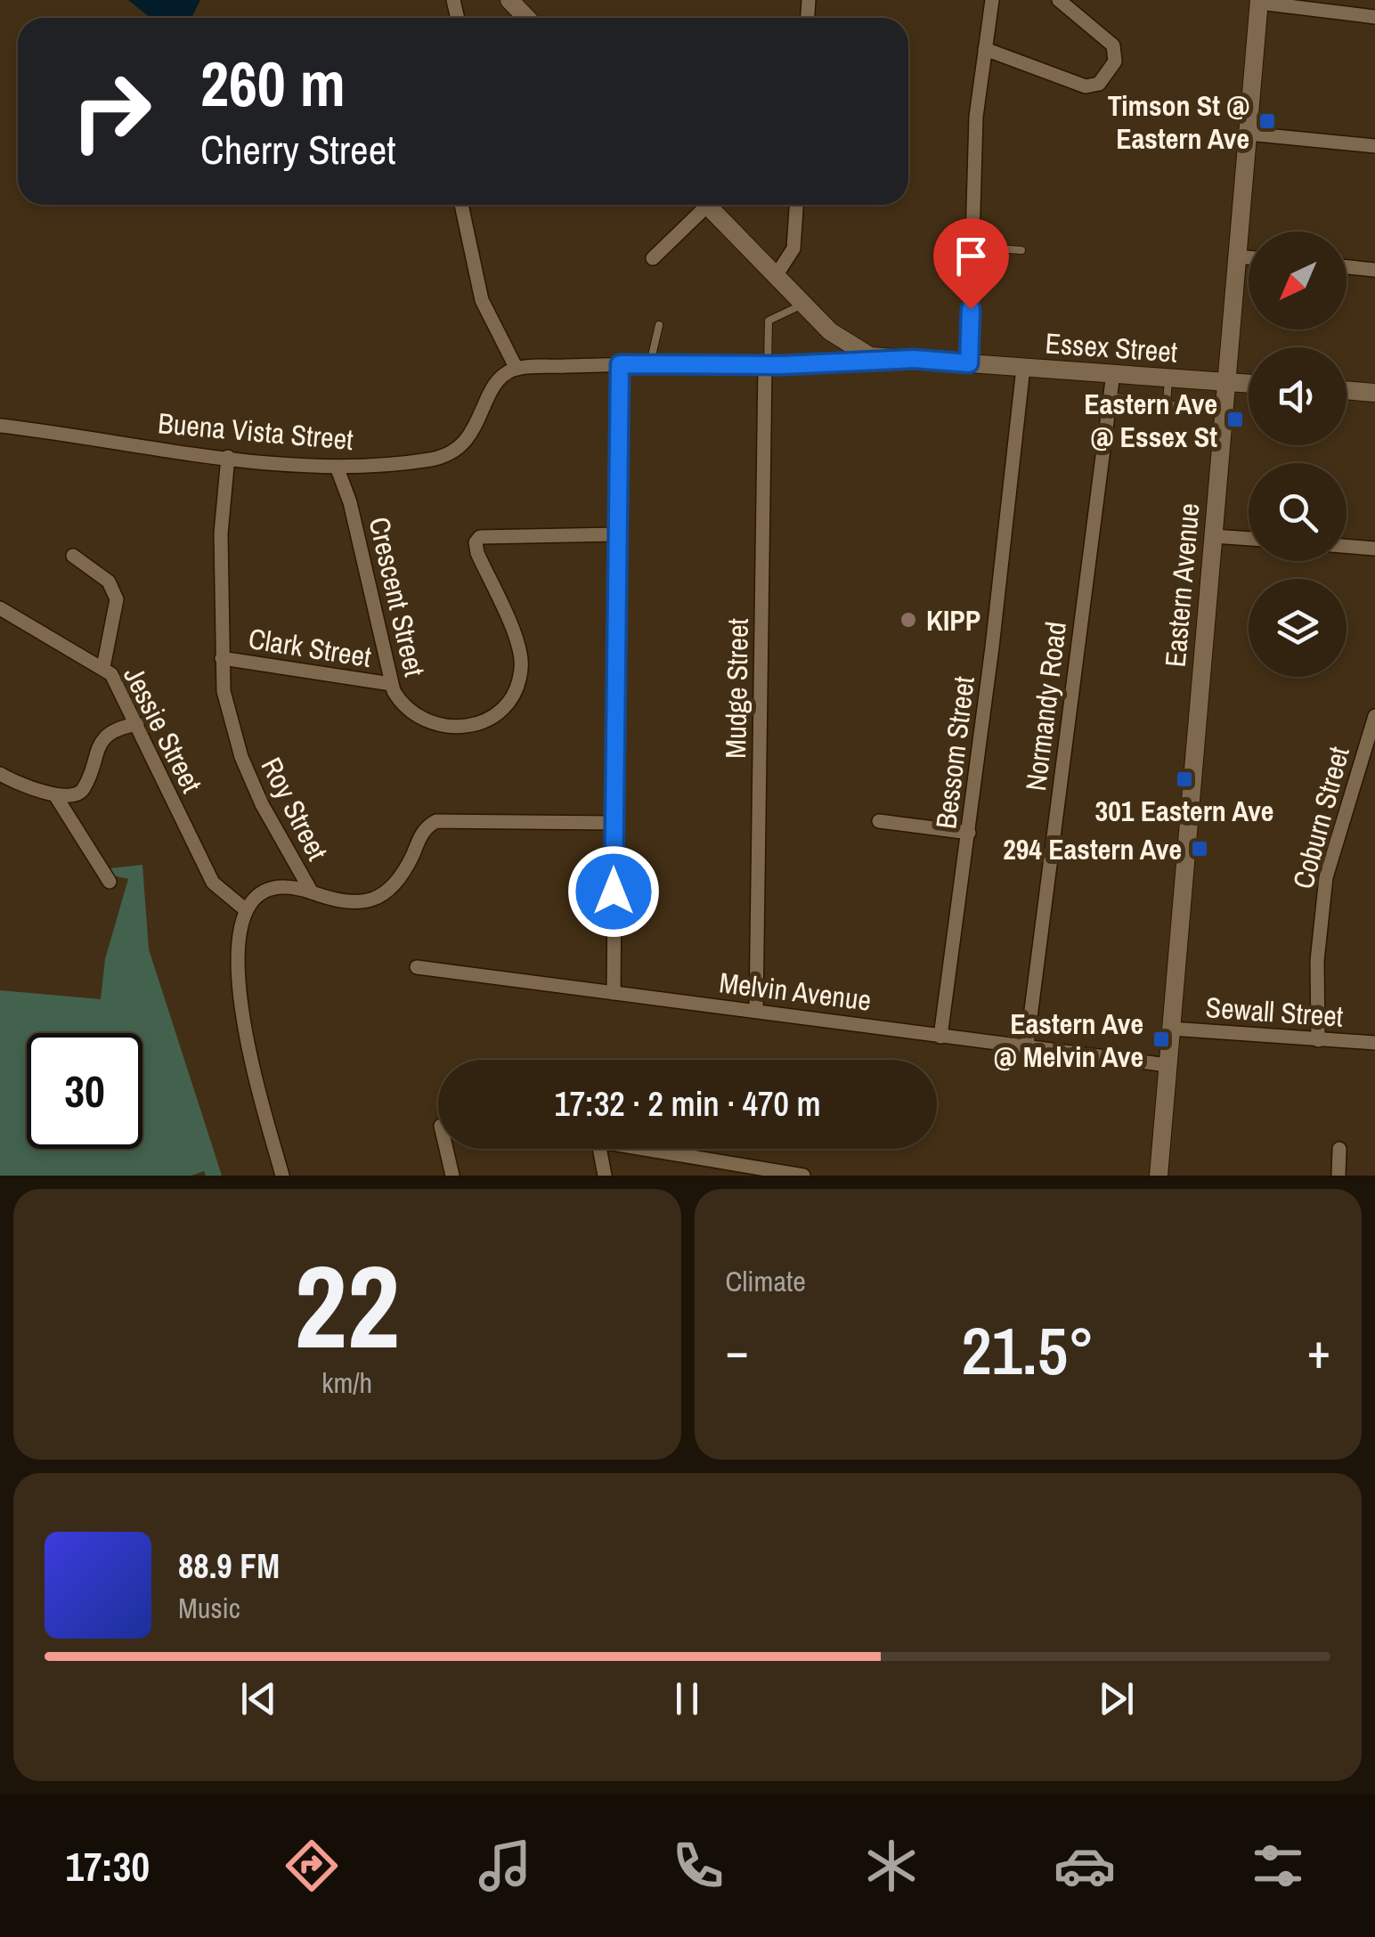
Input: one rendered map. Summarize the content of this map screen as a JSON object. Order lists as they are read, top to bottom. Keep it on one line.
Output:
{"streets":{"main road":["Essex Street","Eastern Avenue"],"street":["Buena Vista Street","Crescent Street","Clark Street","Mudge Street","Normandy Road","Jessie Street","Bessom Street","Roy Street","Coburn Street","Melvin Avenue","Sewall Street"]},"crossings":[["Essex Street","Eastern Avenue"],["Essex Street","Normandy Road"],["Essex Street","Bessom Street"],["Buena Vista Street","Crescent Street"],["Buena Vista Street","Roy Street"],["Eastern Avenue","Melvin Avenue"],["Eastern Avenue","Sewall Street"],["Crescent Street","Clark Street"],["Clark Street","Roy Street"],["Mudge Street","Melvin Avenue"],["Normandy Road","Melvin Avenue"],["Bessom Street","Melvin Avenue"],["Coburn Street","Sewall Street"]],"places":{"transit":["Timson St @ Eastern Ave","Eastern Ave @ Essex St","301 Eastern Ave","294 Eastern Ave","Eastern Ave @ Melvin Ave"],"other":["KIPP"]},"north":"bottom left","page":{"turn":["260 m","Cherry Street"],"limit":"30","trip":"17:32 · 2 min · 470 m","tile":[["22","km/h"],"Climate"],"heat":["−","21.5°","+"],"song":["88.9 FM","Music"],"tabs":"17:30"}}
